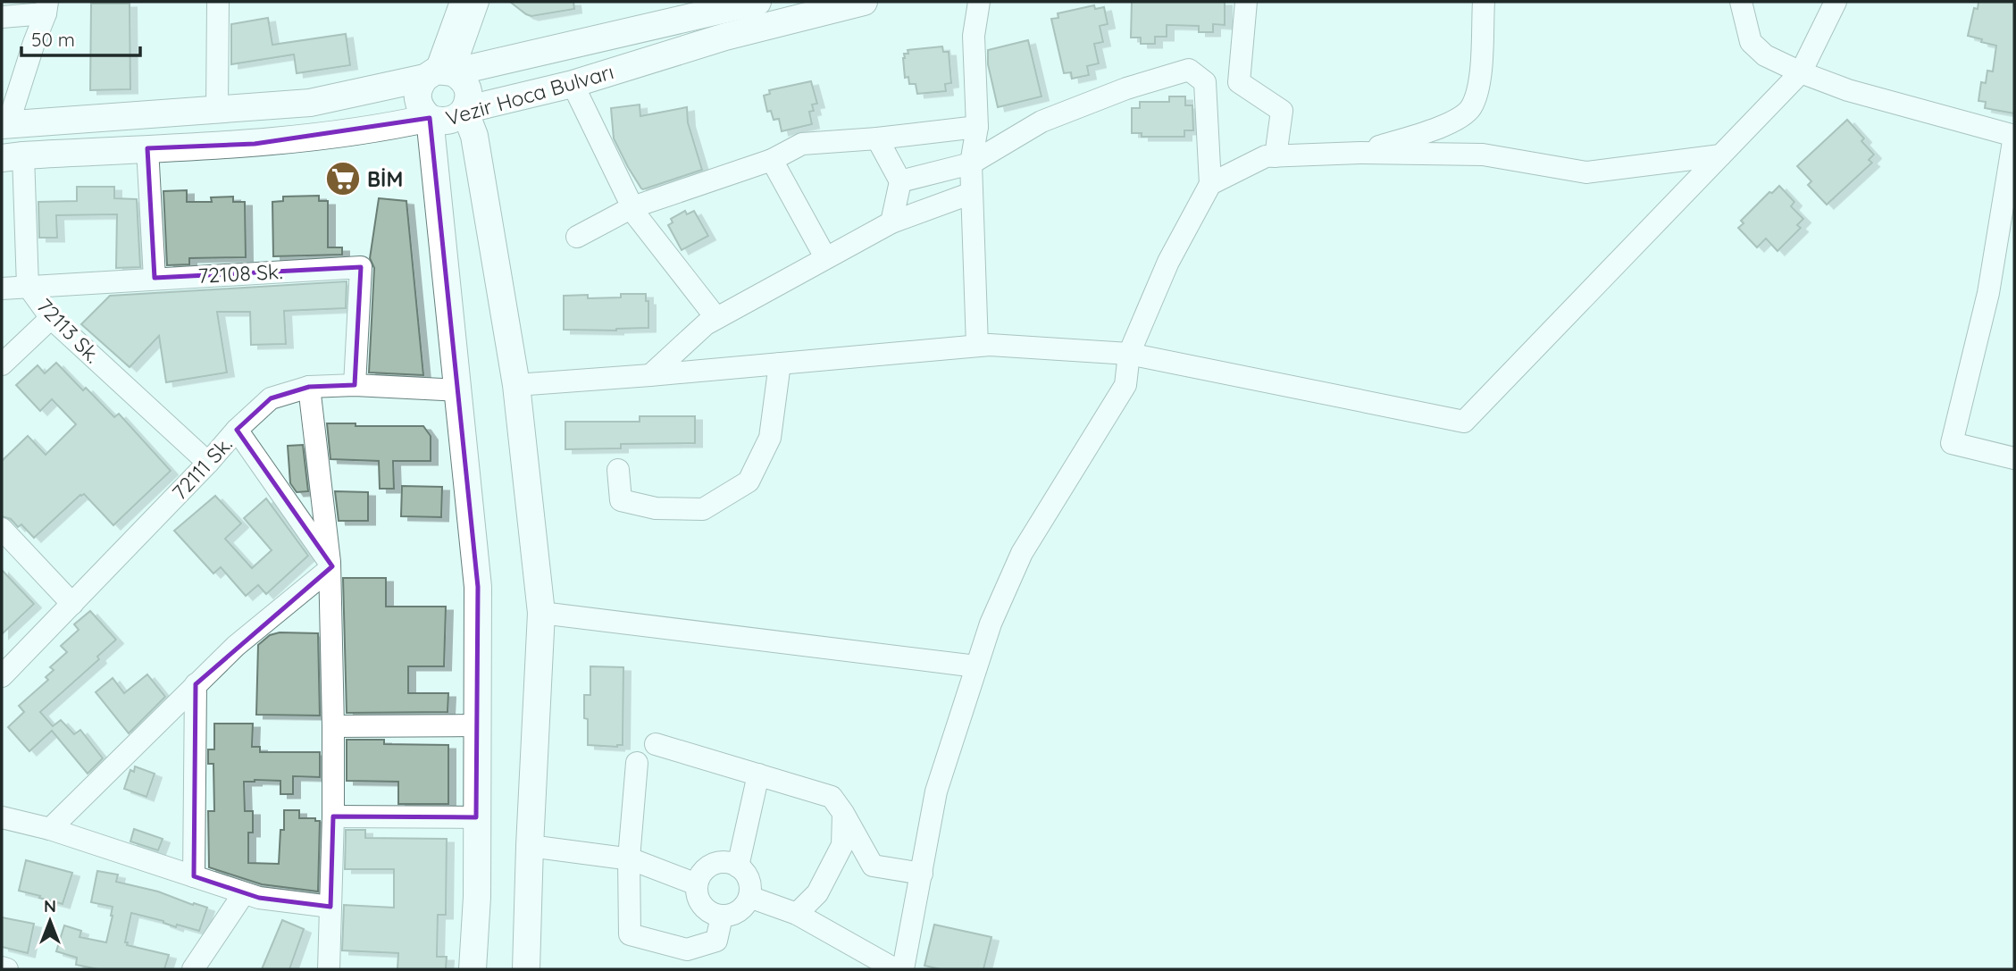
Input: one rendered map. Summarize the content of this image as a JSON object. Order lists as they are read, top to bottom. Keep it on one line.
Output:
{"streets":{"main road":["Vezir Hoca Bulvarı"],"street":["72108 Sk.","72113 Sk.","72111 Sk."]},"crossings":[["Vezir Hoca Bulvarı","72113 Sk."],["72108 Sk.","72113 Sk."],["72108 Sk.","72111 Sk."],["72113 Sk.","72111 Sk."]],"places":{"supermarket":["BİM"]},"scale_bar":"50 m","north":"top"}
